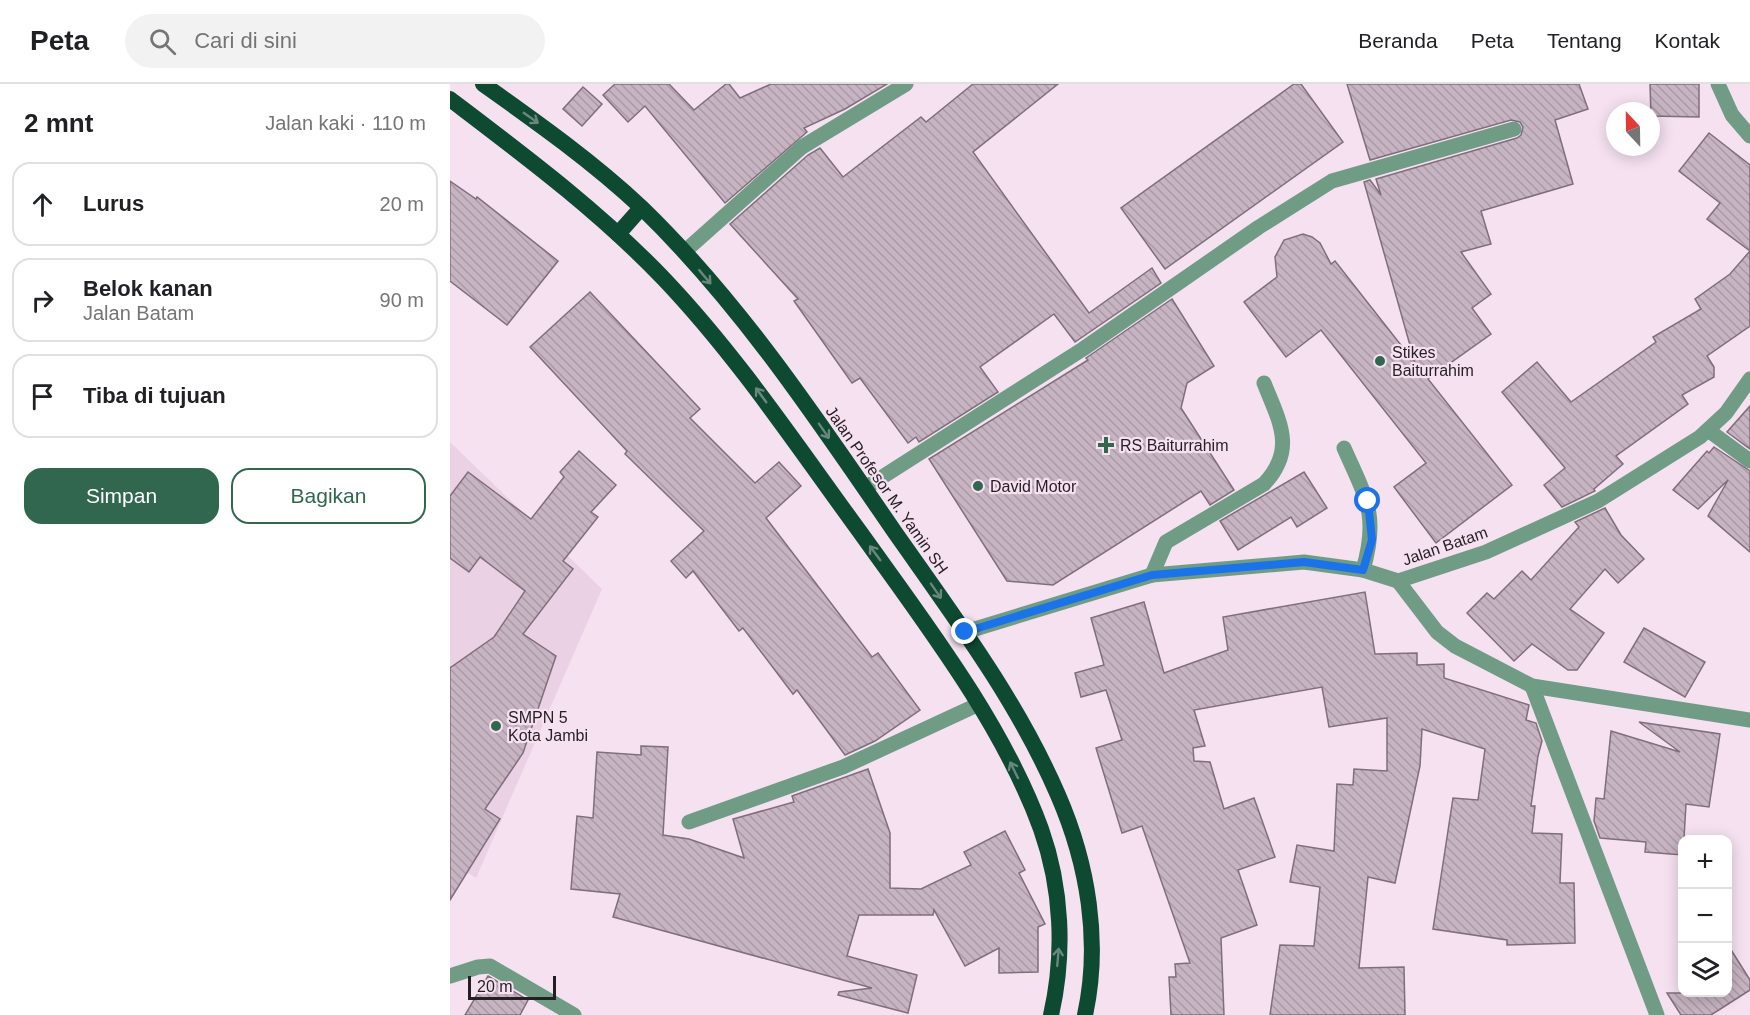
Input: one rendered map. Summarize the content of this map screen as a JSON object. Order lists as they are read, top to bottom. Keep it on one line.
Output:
{"streets":{"highway":["Jalan Profesor M. Yamin SH"],"street":["Jalan Batam"]},"crossings":[["Jalan Profesor M. Yamin SH","Jalan Batam"]],"places":{"other":["Stikes Baiturrahim","David Motor","SMPN 5 Kota Jambi"],"health":["RS Baiturrahim"]},"scale_bar":"20 m","north":"top","page":{"header":"Peta","search":"Cari di sini","nav":["Beranda","Peta","Tentang","Kontak"],"heading":["2 mnt","Jalan kaki · 110 m"],"list":[["Lurus","20 m"],["Belok kanan","Jalan Batam","90 m"],"Tiba di tujuan"],"buttons":["Simpan","Bagikan"],"map_buttons":["+","−"],"scale":"20 m"}}
